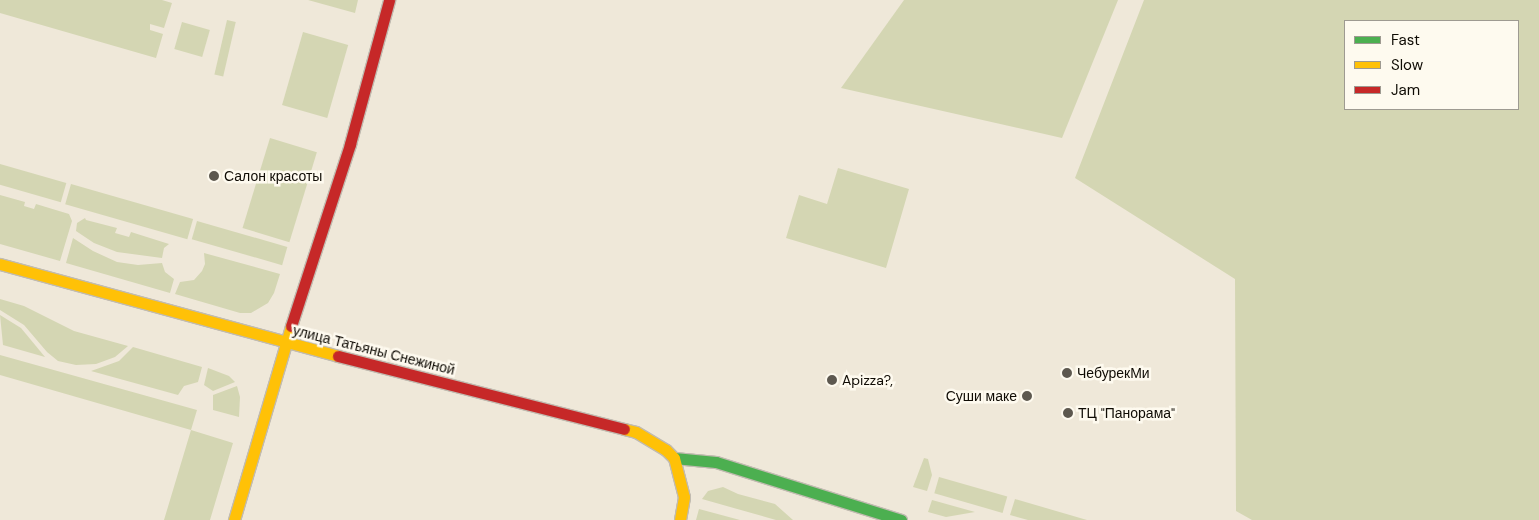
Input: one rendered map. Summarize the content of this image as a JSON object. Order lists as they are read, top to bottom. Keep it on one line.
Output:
{"streets":{"street":["улица Татьяны Снежиной"]},"places":["Салон красоты","ЧебурекМи","Apizza?,","Суши маке","ТЦ \"Панорама\""],"legend":["Fast","Slow","Jam"]}
